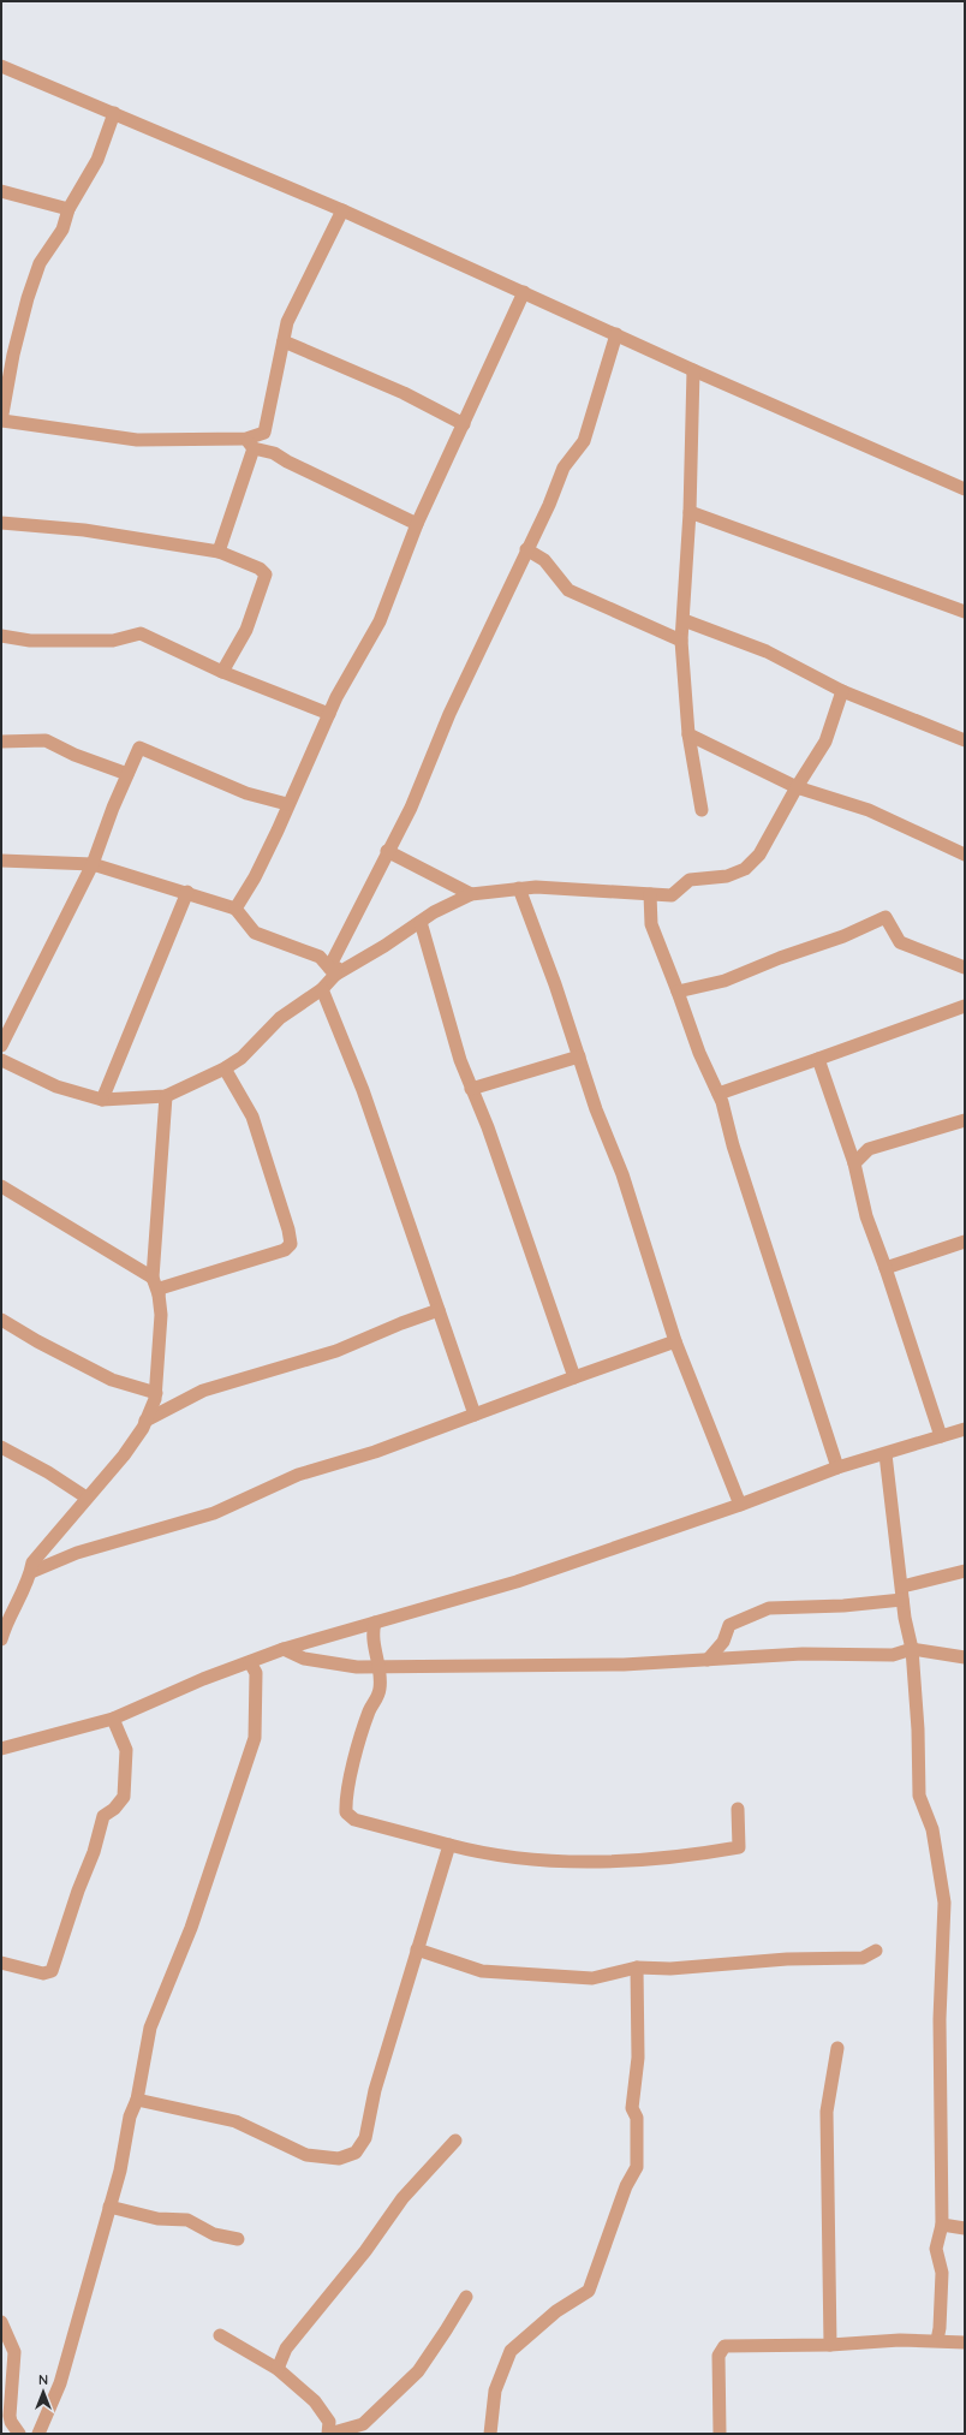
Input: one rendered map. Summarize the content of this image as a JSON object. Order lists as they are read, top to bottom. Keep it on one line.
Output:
{"north":"top"}
